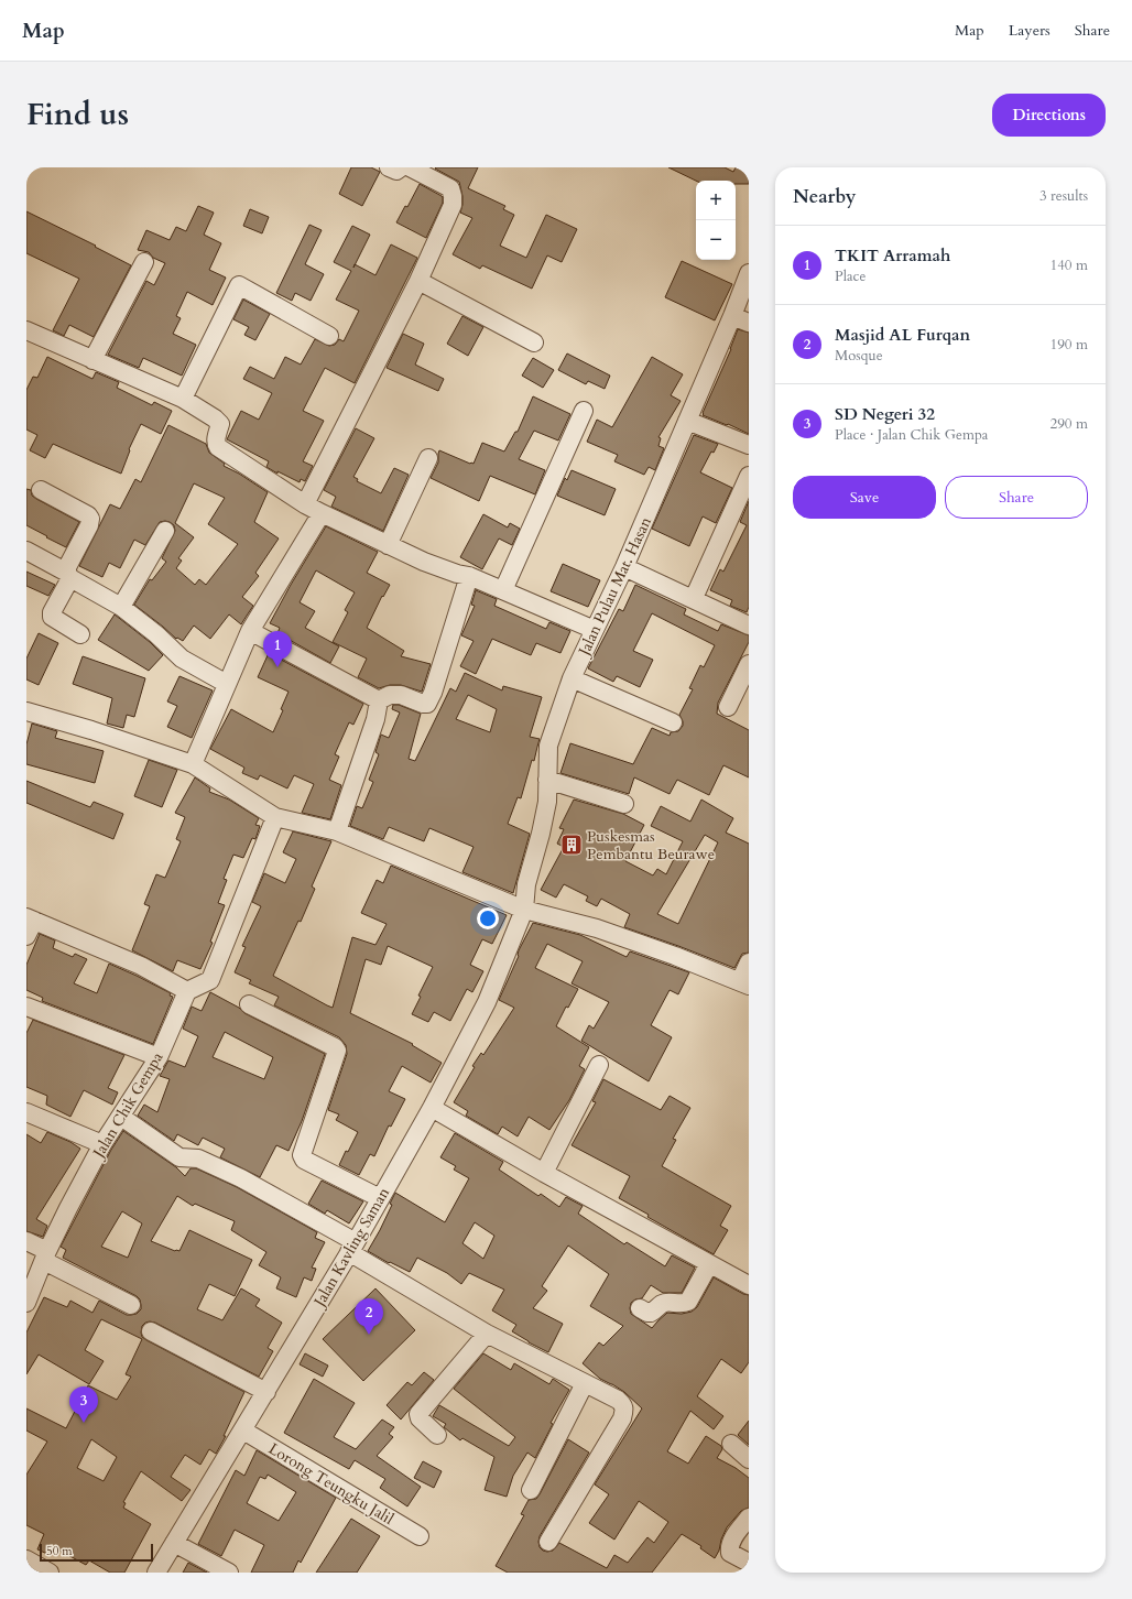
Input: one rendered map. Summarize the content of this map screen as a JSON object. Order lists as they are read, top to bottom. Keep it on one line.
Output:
{"streets":{"street":["Jalan Pulau Mat. Hasan","Jalan Chik Gempa","Jalan Kavling Saman","Lorong Teungku Jalil"]},"crossings":[["Jalan Pulau Mat. Hasan","Jalan Kavling Saman"],["Jalan Kavling Saman","Lorong Teungku Jalil"]],"places":{"building":["Puskesmas Pembantu Beurawe"]},"scale_bar":"50 m","page":{"header":"Map","nav":["Map","Layers","Share"],"title":"Find us","buttons":["Directions",["Save","Share"]],"heading":["Nearby","3 results"],"map_buttons":["+","−"],"list":[{"mark":"1","name":"TKIT Arramah","note":"Place","value":"140 m"},{"mark":"2","name":"Masjid AL Furqan","note":"Mosque","value":"190 m"},{"mark":"3","name":"SD Negeri 32","note":"Place · Jalan Chik Gempa","value":"290 m"}],"pins":["1","2","3"],"scale":"50 m"}}
